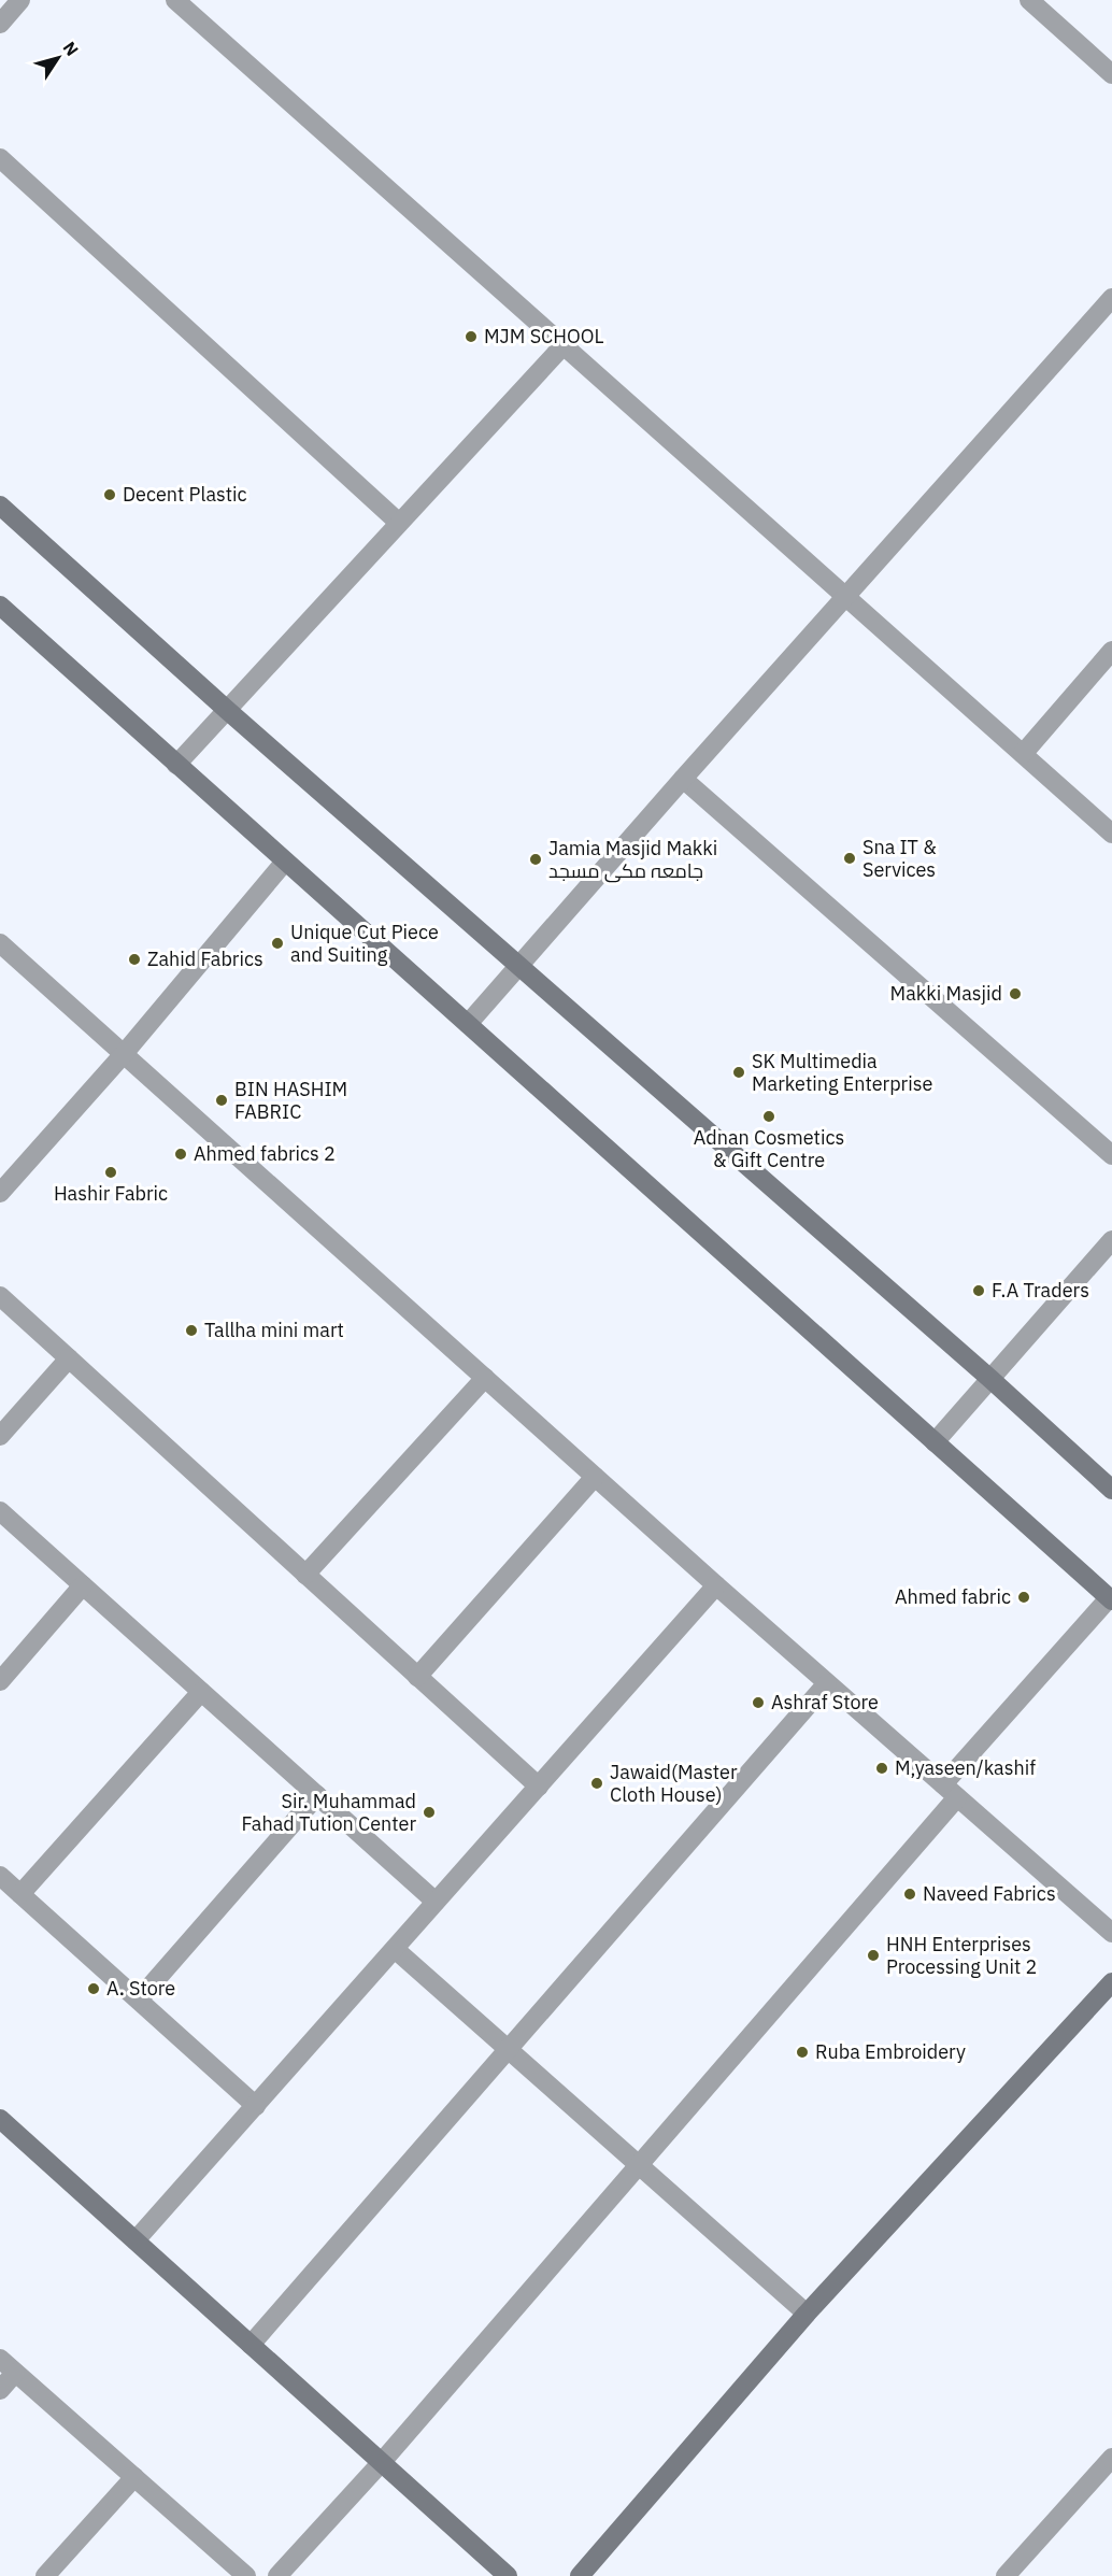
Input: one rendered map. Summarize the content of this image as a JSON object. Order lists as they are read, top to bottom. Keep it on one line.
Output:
{"places":["MJM SCHOOL","Decent Plastic","Sna IT & Services","Jamia Masjid Makki جامعہ مکی مسجد","Unique Cut Piece and Suiting","Zahid Fabrics","Makki Masjid","SK Multimedia Marketing Enterprise","BIN HASHIM FABRIC","Adnan Cosmetics & Gift Centre","Ahmed fabrics 2","Hashir Fabric","F.A Traders","Tallha mini mart","Ahmed fabric","Ashraf Store","M,yaseen/kashif","Jawaid(Master Cloth House)","Sir. Muhammad Fahad Tution Center","Naveed Fabrics","HNH Enterprises Processing Unit 2","A. Store","Ruba Embroidery"],"north":"top right"}
